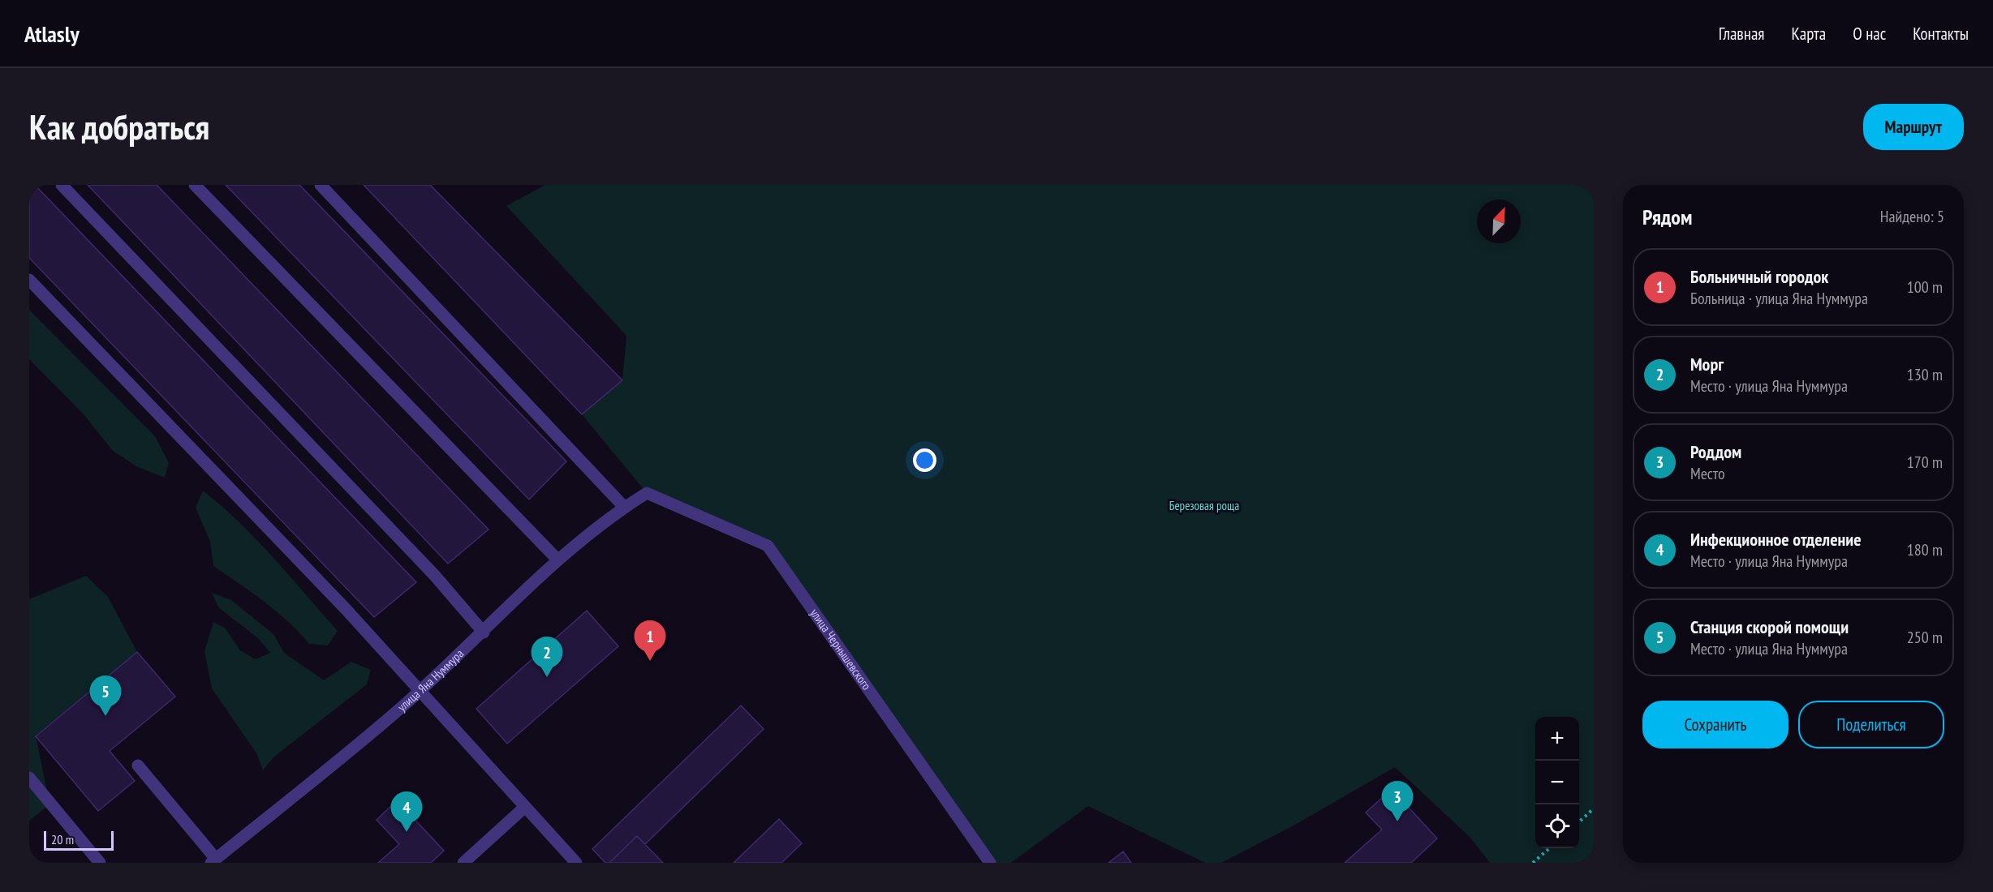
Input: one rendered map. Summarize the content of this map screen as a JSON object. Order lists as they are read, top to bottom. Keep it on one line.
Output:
{"streets":{"street":["улица Чернышевского","улица Яна Нуммура"]},"crossings":[["улица Чернышевского","улица Яна Нуммура"]],"parks":["Березовая роща"],"scale_bar":"20 m","north":"top right","page":{"header":"Atlasly","nav":["Главная","Карта","О нас","Контакты"],"buttons":["Маршрут",["Сохранить","Поделиться"]],"title":"Как добраться","heading":["Рядом","Найдено: 5"],"list":[{"mark":"1","name":"Больничный городок","note":"Больница · улица Яна Нуммура","value":"100 m"},{"mark":"2","name":"Морг","note":"Место · улица Яна Нуммура","value":"130 m"},{"mark":"3","name":"Роддом","note":"Место","value":"170 m"},{"mark":"4","name":"Инфекционное отделение","note":"Место · улица Яна Нуммура","value":"180 m"},{"mark":"5","name":"Станция скорой помощи","note":"Место · улица Яна Нуммура","value":"250 m"}],"pins":["1","2","5","3","4"],"map_buttons":["+","−"],"scale":"20 m"}}
